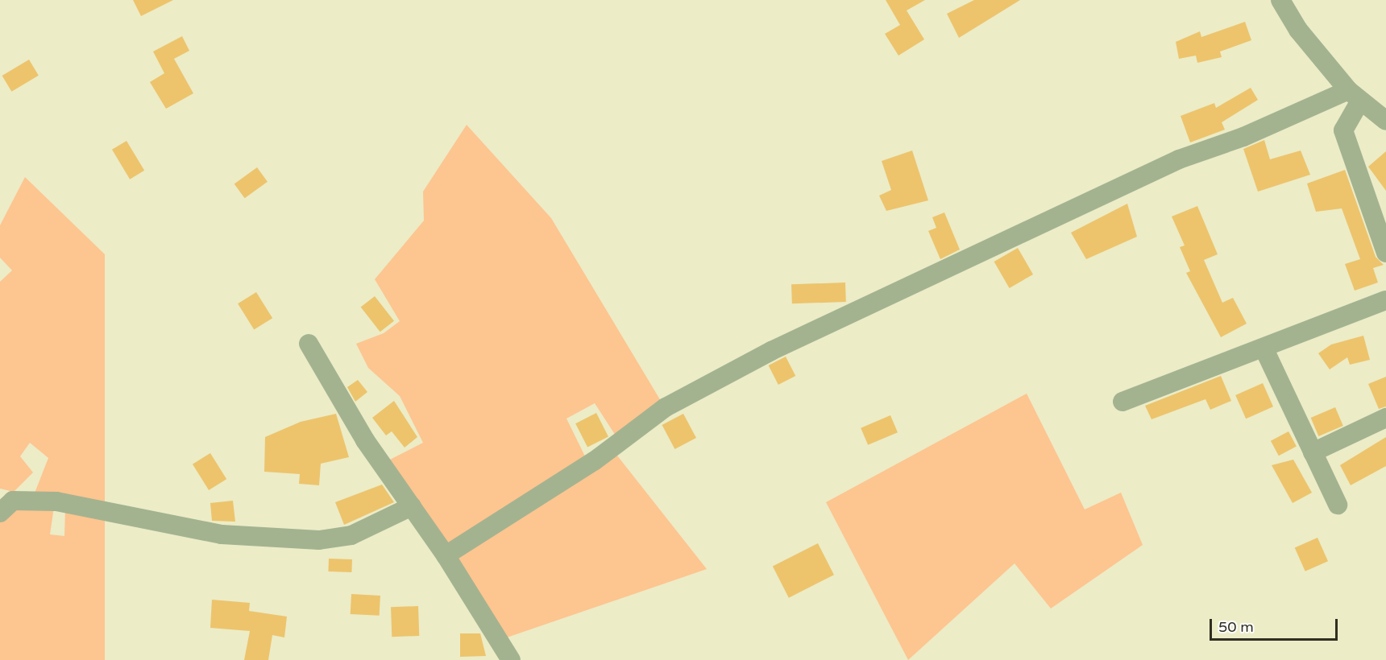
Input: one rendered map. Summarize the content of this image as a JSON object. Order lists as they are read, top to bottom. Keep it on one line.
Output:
{"scale_bar":"50 m"}
